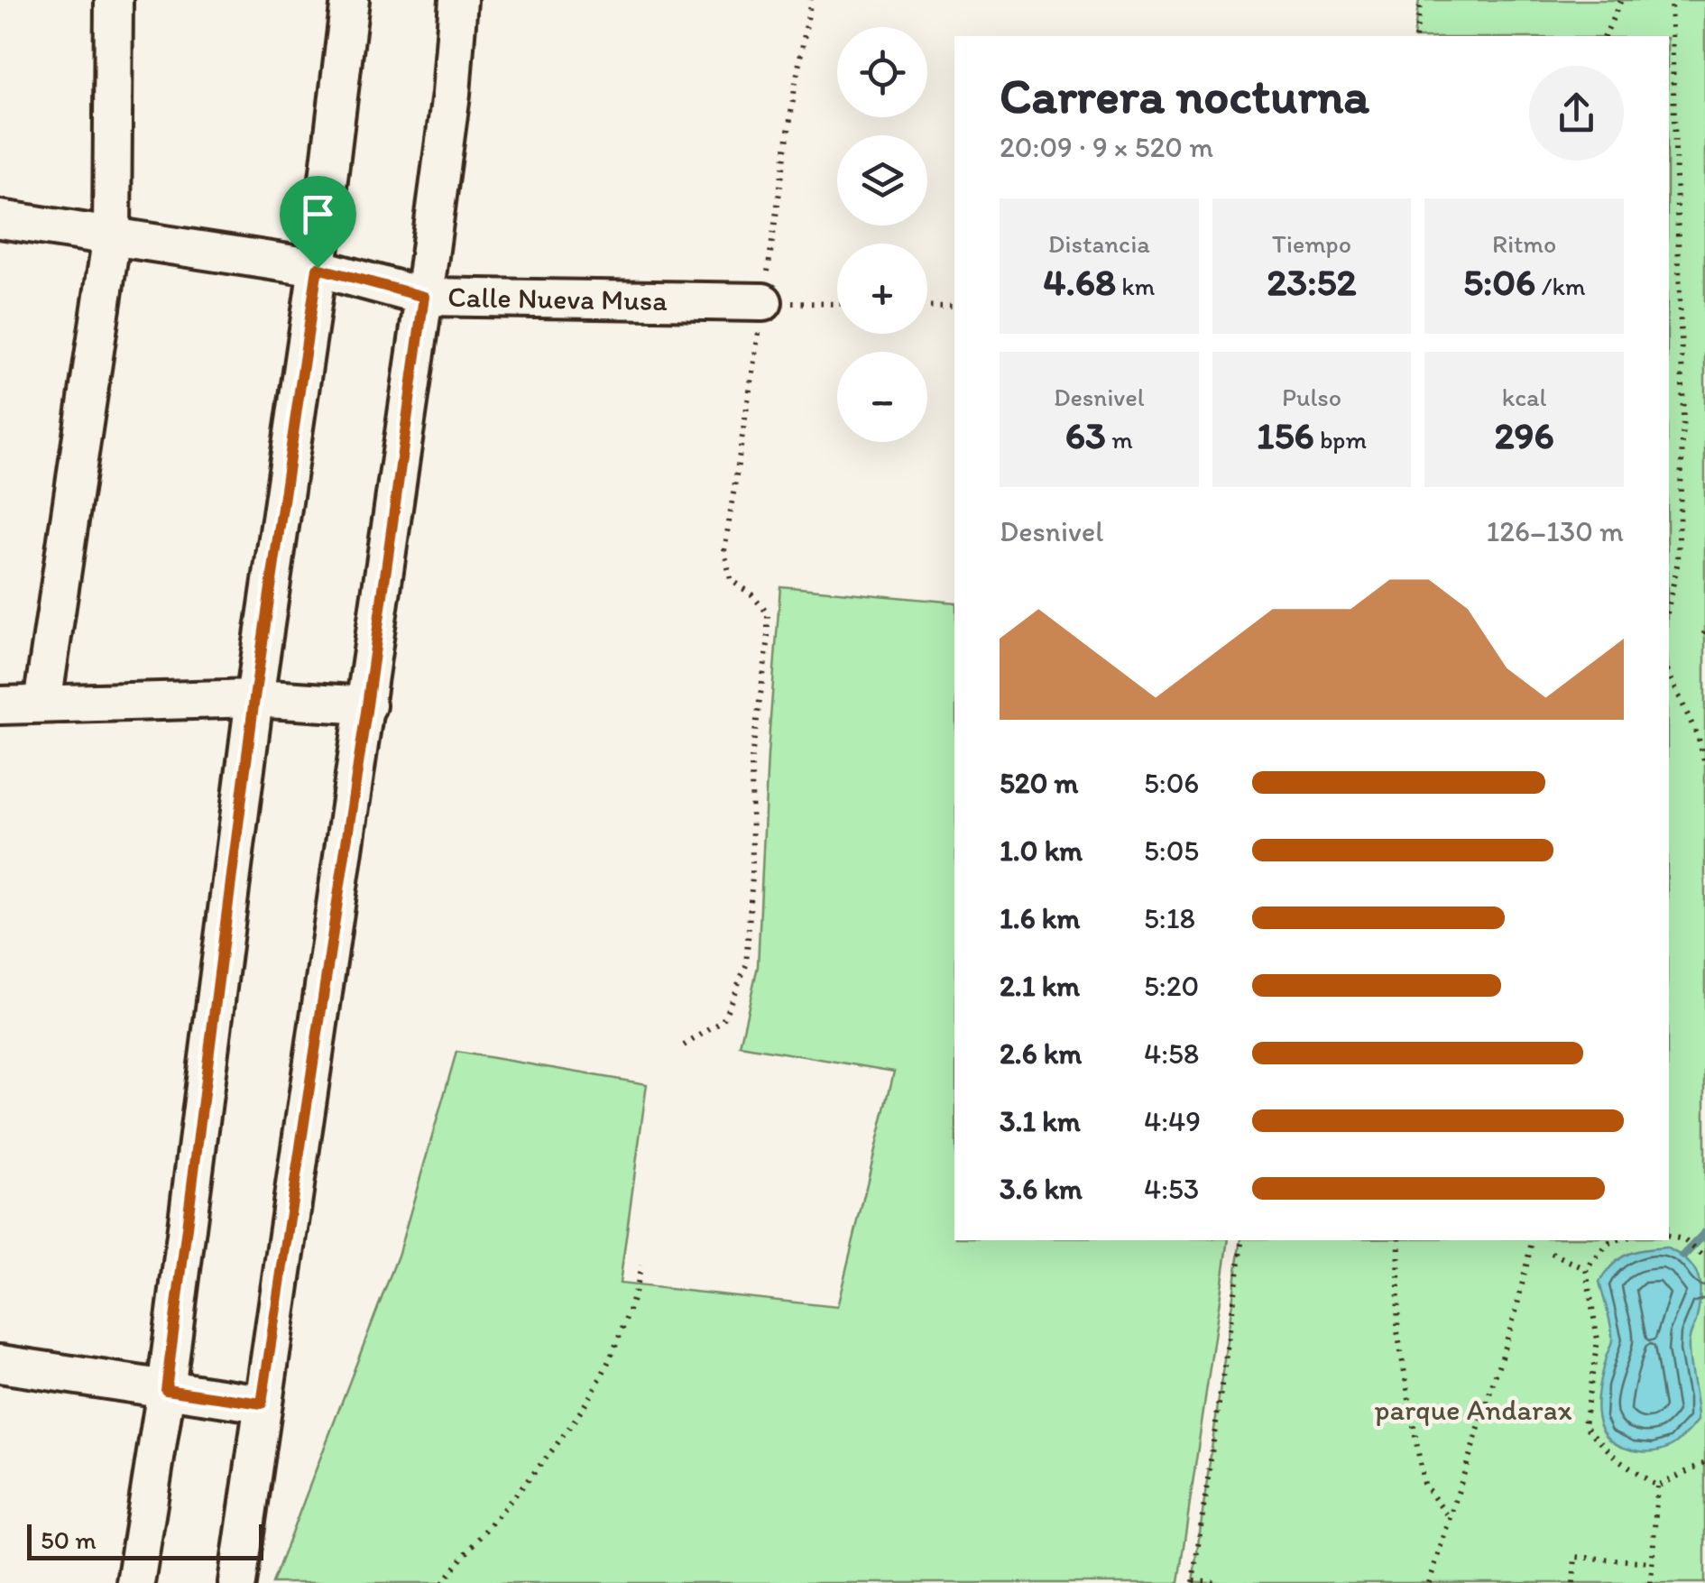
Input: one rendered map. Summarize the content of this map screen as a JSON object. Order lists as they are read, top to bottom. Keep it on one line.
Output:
{"streets":{"street":["Calle Nueva Musa"]},"parks":["parque Andarax"],"scale_bar":"50 m","page":{"map_buttons":["+","−"],"heading":["Carrera nocturna","20:09 · 9 × 520 m"],"stats":[["Distancia","4.68 km"],["Tiempo","23:52"],["Ritmo","5:06 /km"],["Desnivel","63 m"],["Pulso","156 bpm"],["kcal","296"]],"chart":["Desnivel","126–130 m"],"list":[{"name":"520 m","note":"5:06"},{"name":"1.0 km","note":"5:05"},{"name":"1.6 km","note":"5:18"},{"name":"2.1 km","note":"5:20"},{"name":"2.6 km","note":"4:58"},{"name":"3.1 km","note":"4:49"},{"name":"3.6 km","note":"4:53"}],"scale":"50 m"}}
